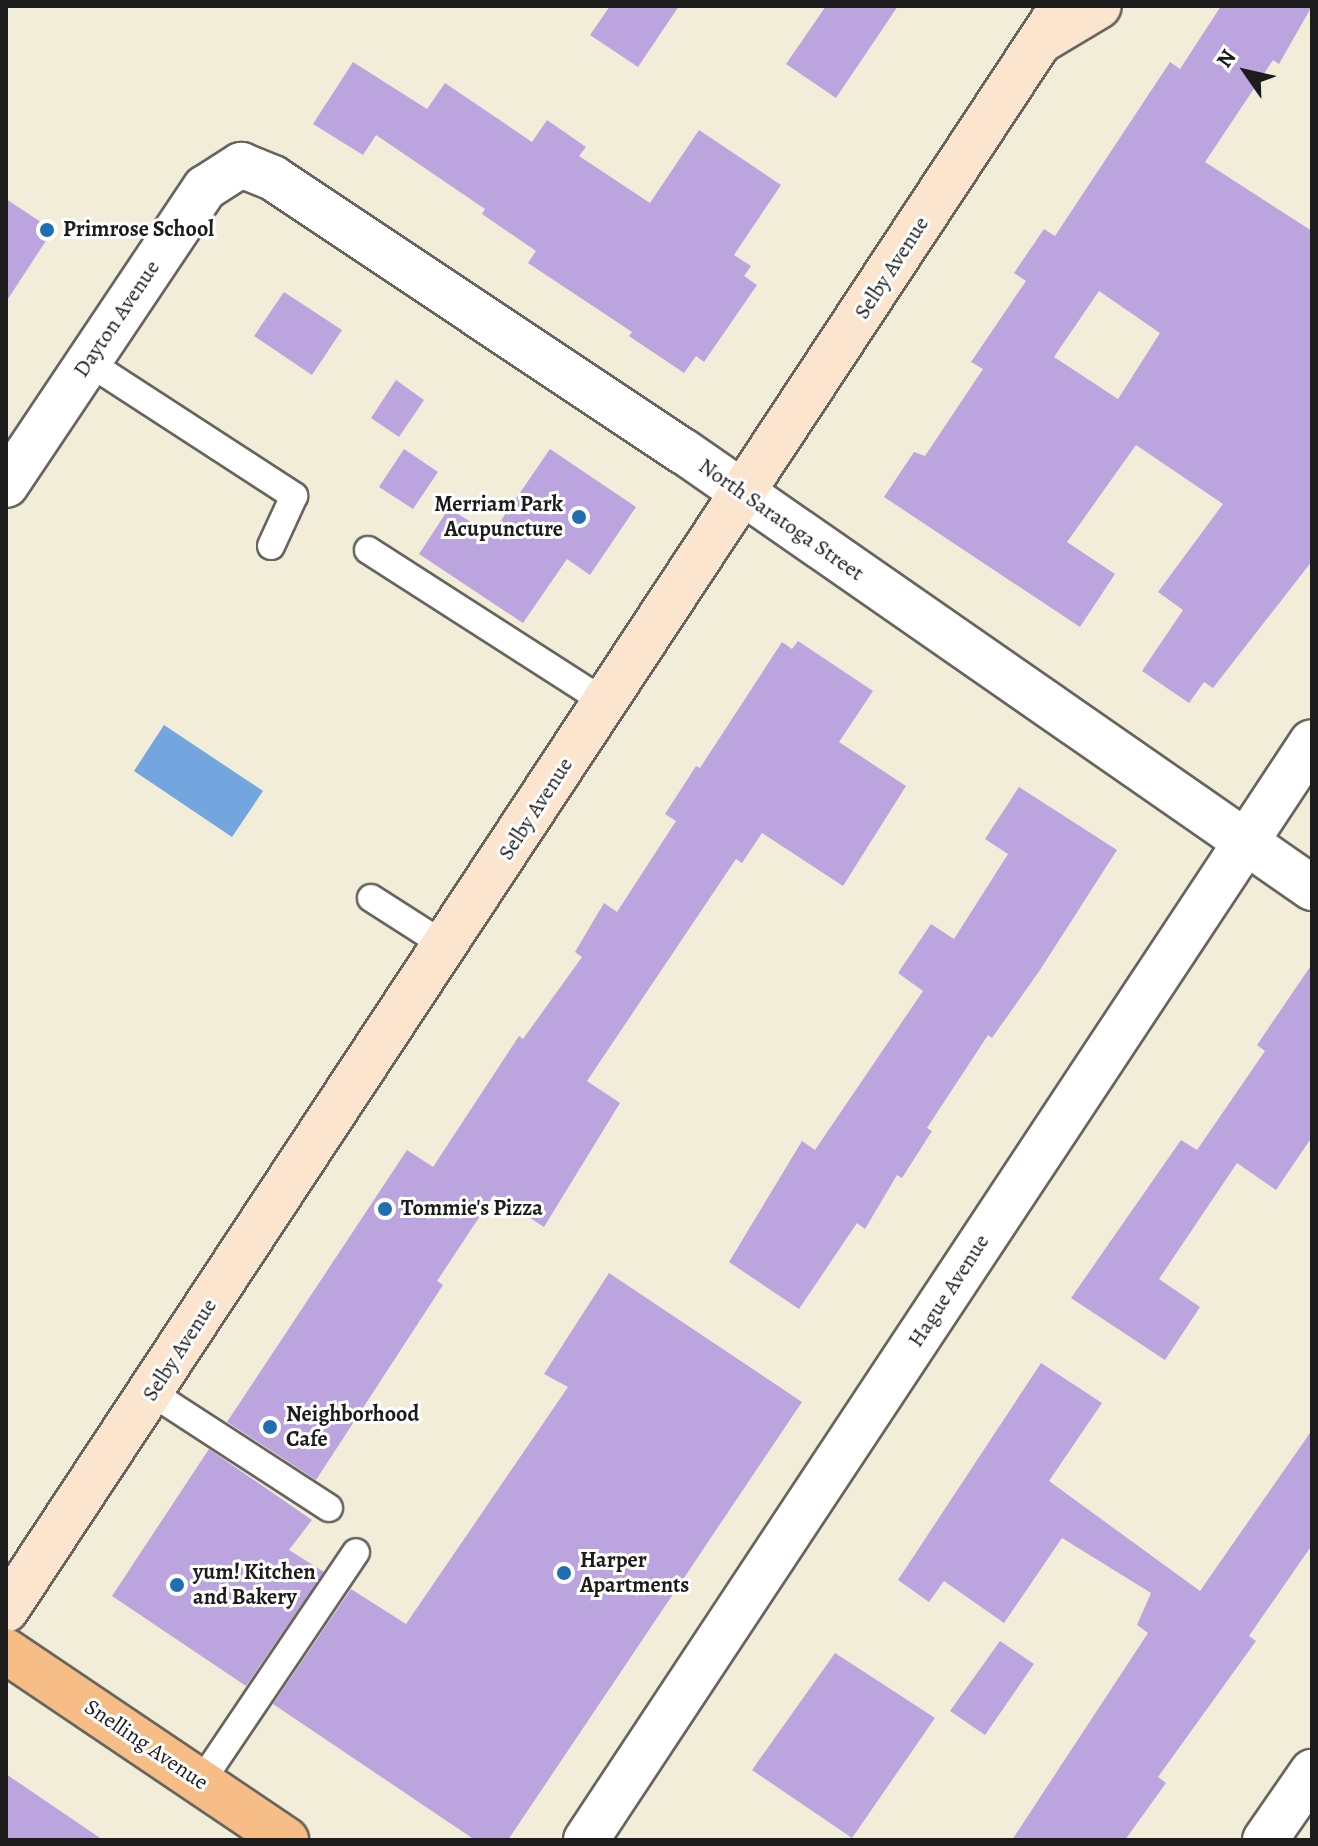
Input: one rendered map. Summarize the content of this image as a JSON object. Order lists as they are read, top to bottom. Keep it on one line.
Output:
{"streets":{"main road":["Selby Avenue","Snelling Avenue"],"street":["Dayton Avenue","North Saratoga Street","Hague Avenue"]},"crossings":[["Selby Avenue","North Saratoga Street"],["Dayton Avenue","North Saratoga Street"],["North Saratoga Street","Hague Avenue"]],"places":["Primrose School","Merriam Park Acupuncture","Tommie's Pizza","Neighborhood Cafe","Harper Apartments","yum! Kitchen and Bakery"],"north":"top left"}
